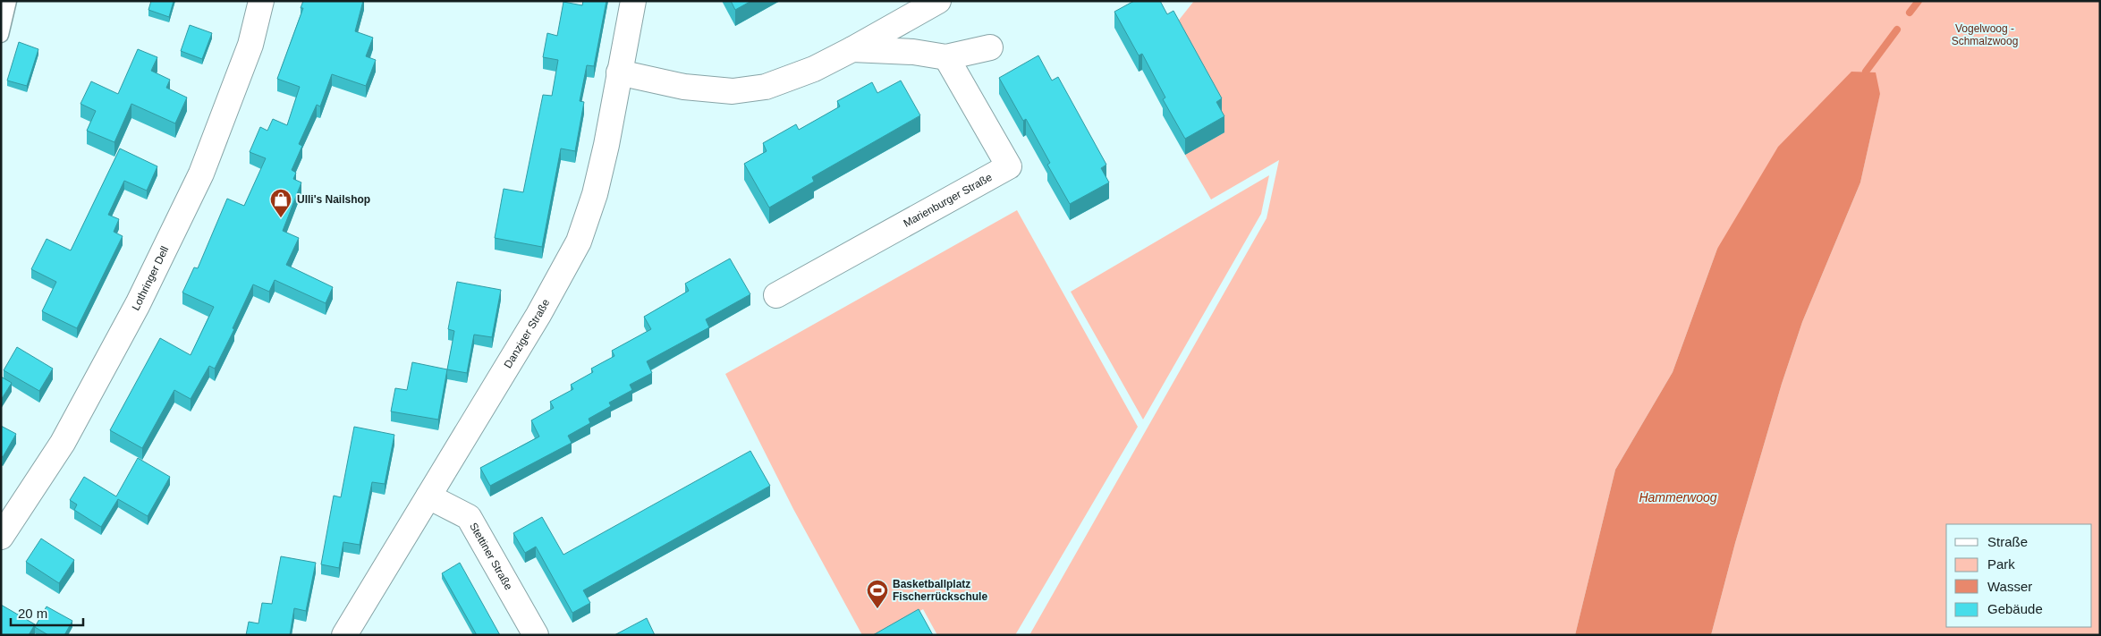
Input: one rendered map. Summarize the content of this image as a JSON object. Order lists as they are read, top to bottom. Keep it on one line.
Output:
{"streets":{"street":["Marienburger Straße","Lothringer Dell","Danziger Straße","Stettiner Straße"]},"crossings":[["Danziger Straße","Stettiner Straße"]],"water":["Hammerwoog"],"parks":["Vogelwoog - Schmalzwoog"],"places":{"shop":["Ulli's Nailshop"],"sports":["Basketballplatz Fischerrückschule"]},"legend":["Straße","Park","Wasser","Gebäude"],"scale_bar":"20 m"}
